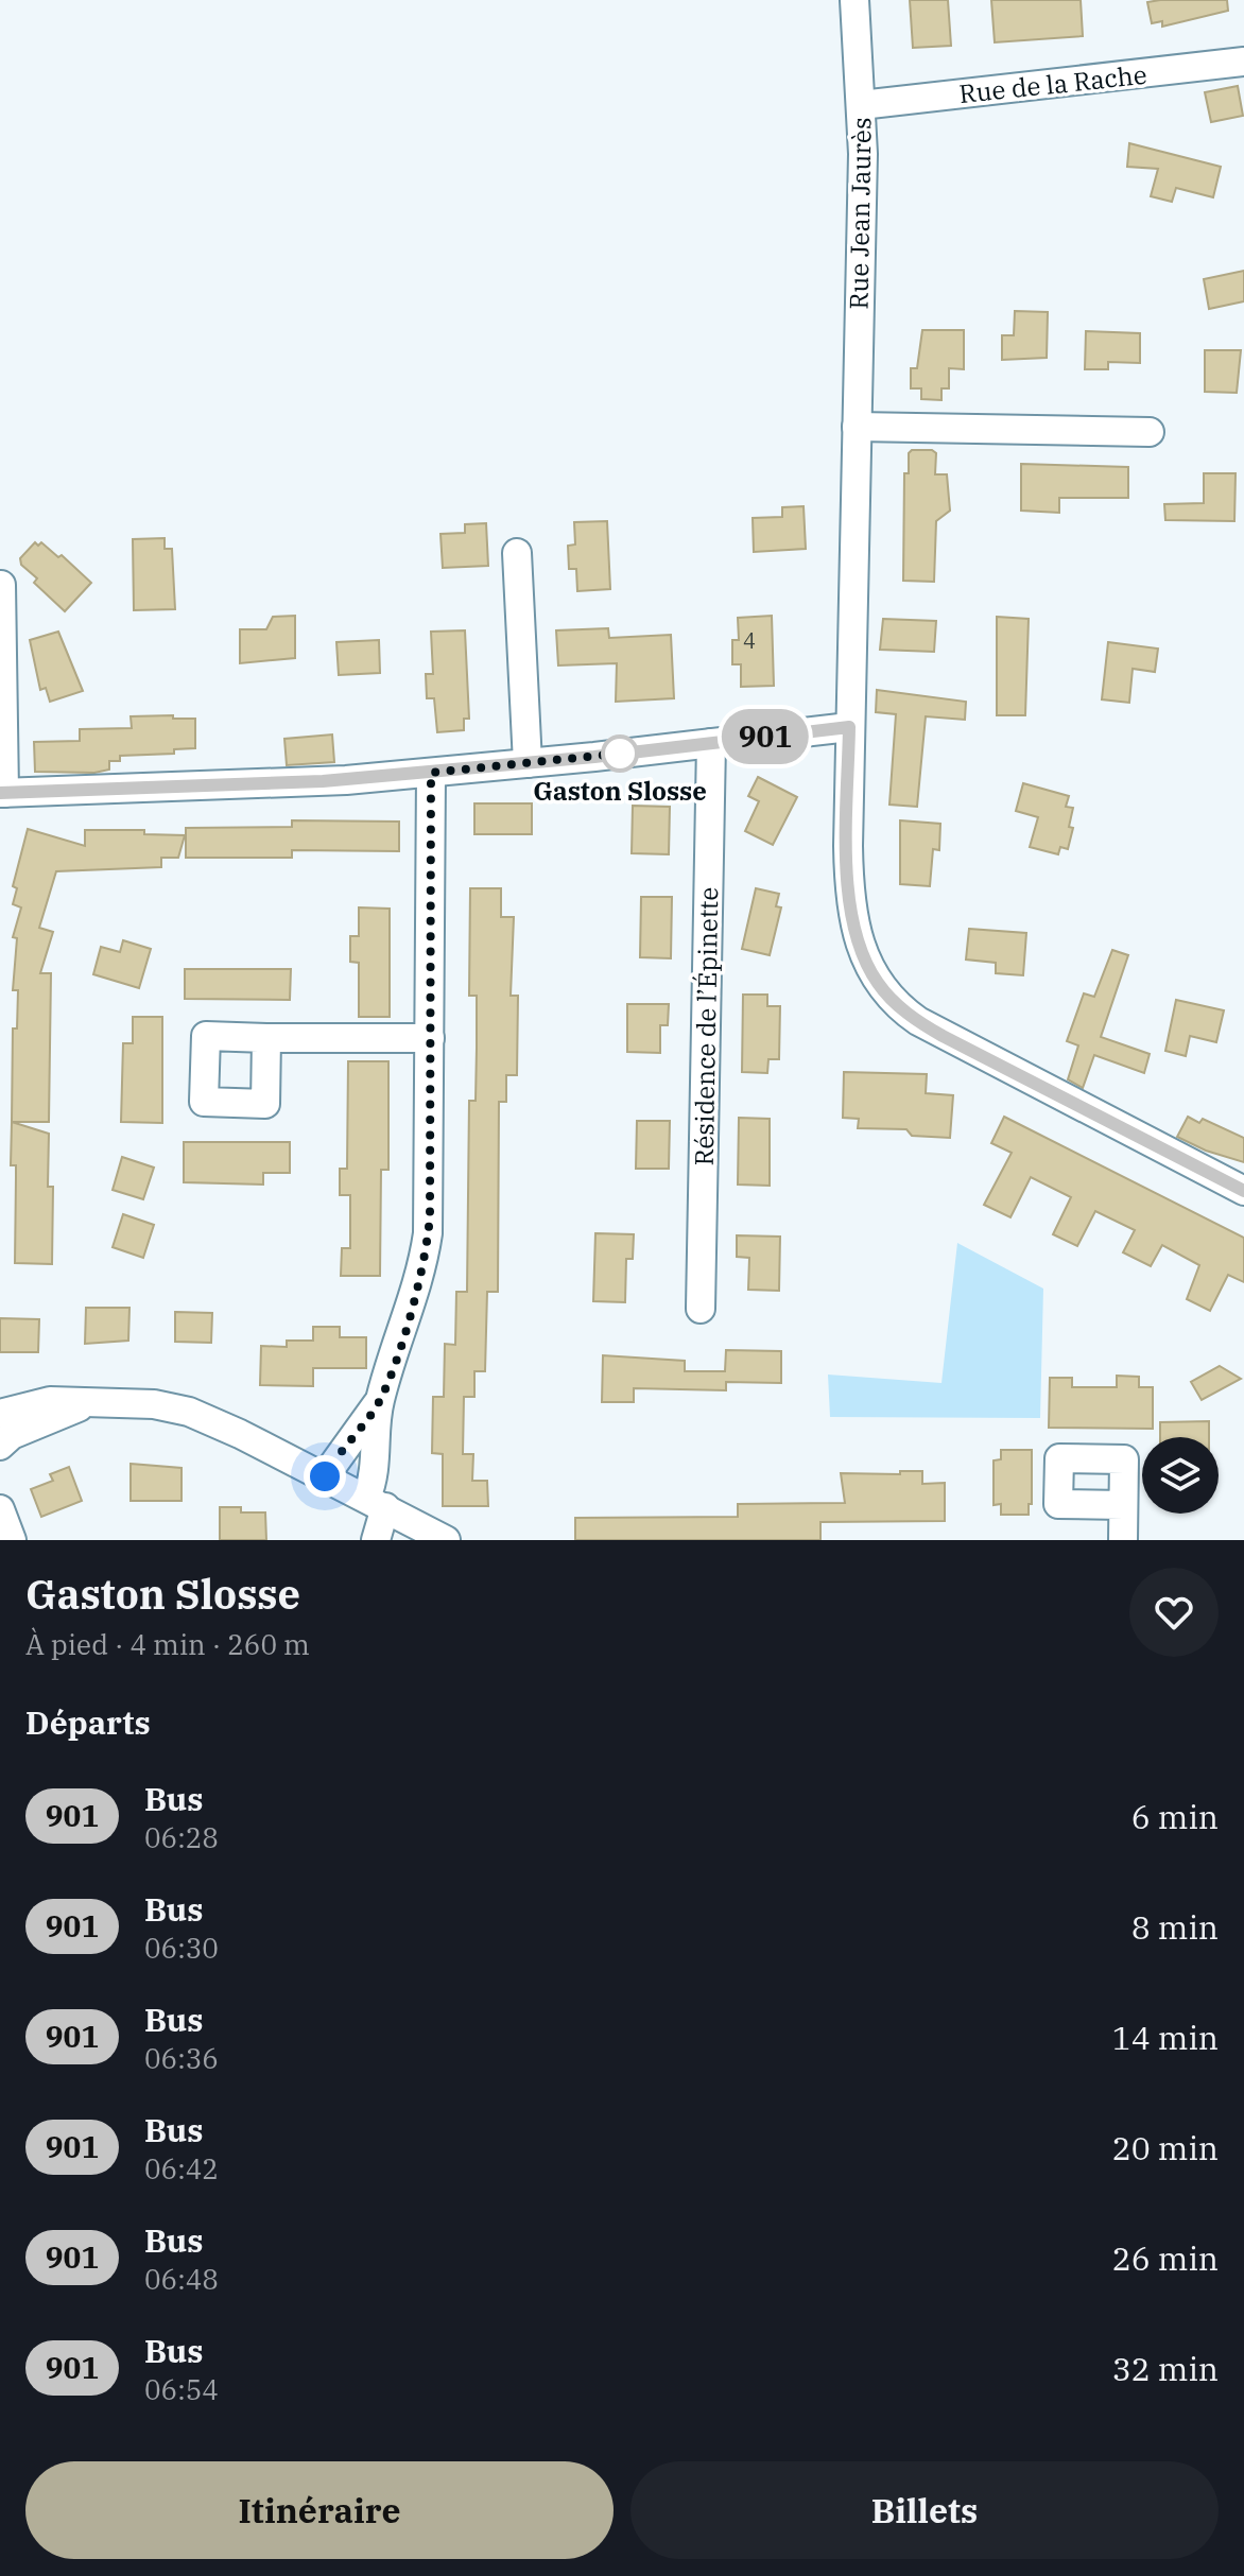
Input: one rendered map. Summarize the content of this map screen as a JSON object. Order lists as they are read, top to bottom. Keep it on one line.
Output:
{"streets":{"street":["Rue de la Rache","Rue Jean Jaurès","Résidence de l’Épinette"]},"crossings":[["Rue de la Rache","Rue Jean Jaurès"]],"places":["Gaston Slosse"],"lines":["bus line 901"],"house_numbers":["4"],"page":{"on_map":"901","heading":[["Gaston Slosse","À pied · 4 min · 260 m"],"Départs"],"list":[{"mark":"901","name":"Bus","note":"06:28","value":"6 min"},{"mark":"901","name":"Bus","note":"06:30","value":"8 min"},{"mark":"901","name":"Bus","note":"06:36","value":"14 min"},{"mark":"901","name":"Bus","note":"06:42","value":"20 min"},{"mark":"901","name":"Bus","note":"06:48","value":"26 min"},{"mark":"901","name":"Bus","note":"06:54","value":"32 min"}],"buttons":["Itinéraire","Billets"]}}
